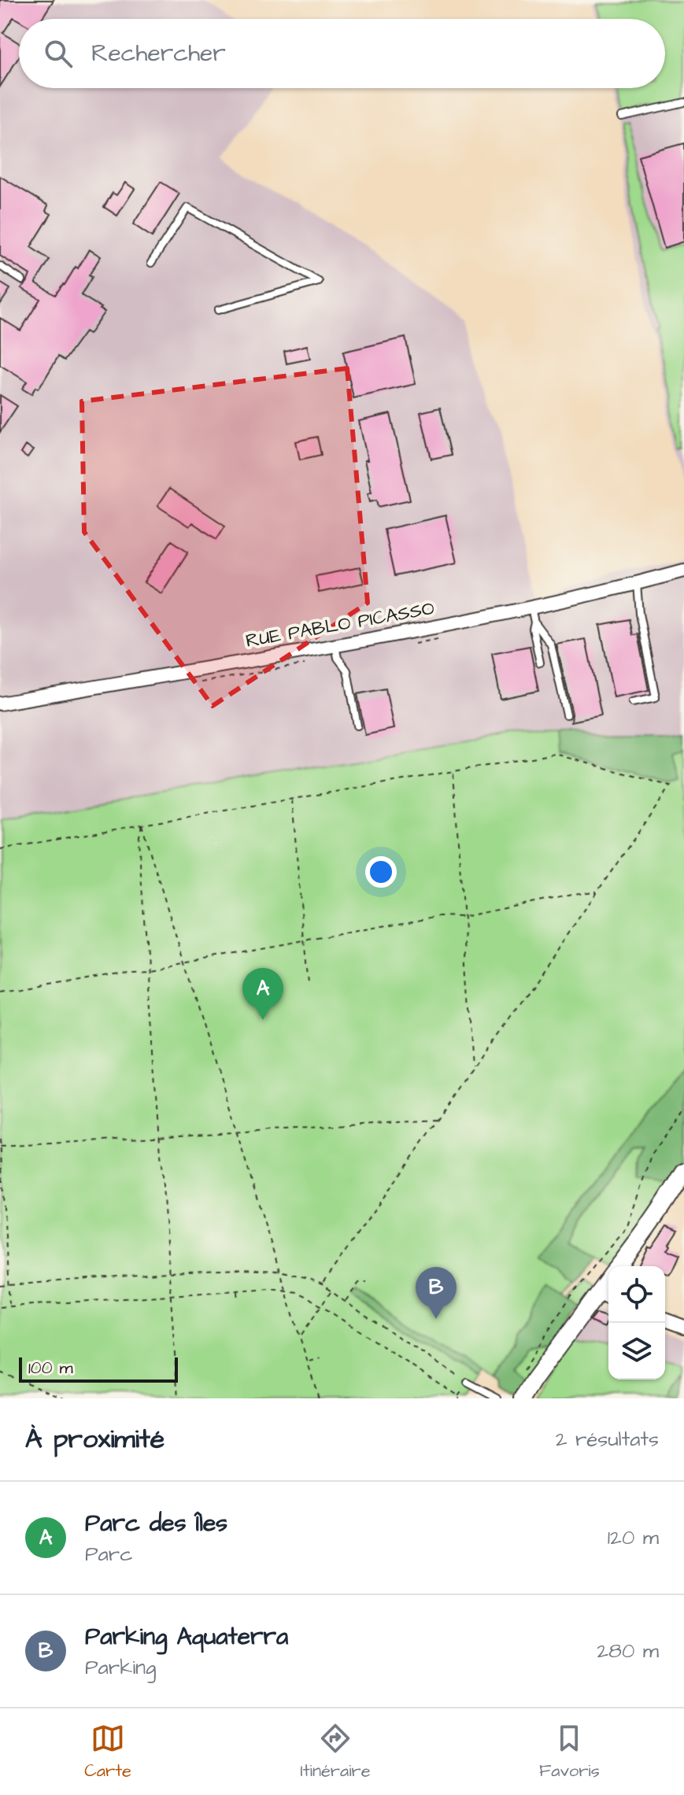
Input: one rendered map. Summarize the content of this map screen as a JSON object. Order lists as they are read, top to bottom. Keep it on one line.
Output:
{"streets":{"street":["RUE PABLO PICASSO"]},"scale_bar":"100 m","page":{"search":"Rechercher","pins":["A","B"],"scale":"100 m","heading":["À proximité","2 résultats"],"list":[{"mark":"A","name":"Parc des Îles","note":"Parc","value":"120 m"},{"mark":"B","name":"Parking Aquaterra","note":"Parking","value":"280 m"}],"nav":["Carte","Itinéraire","Favoris"]}}
